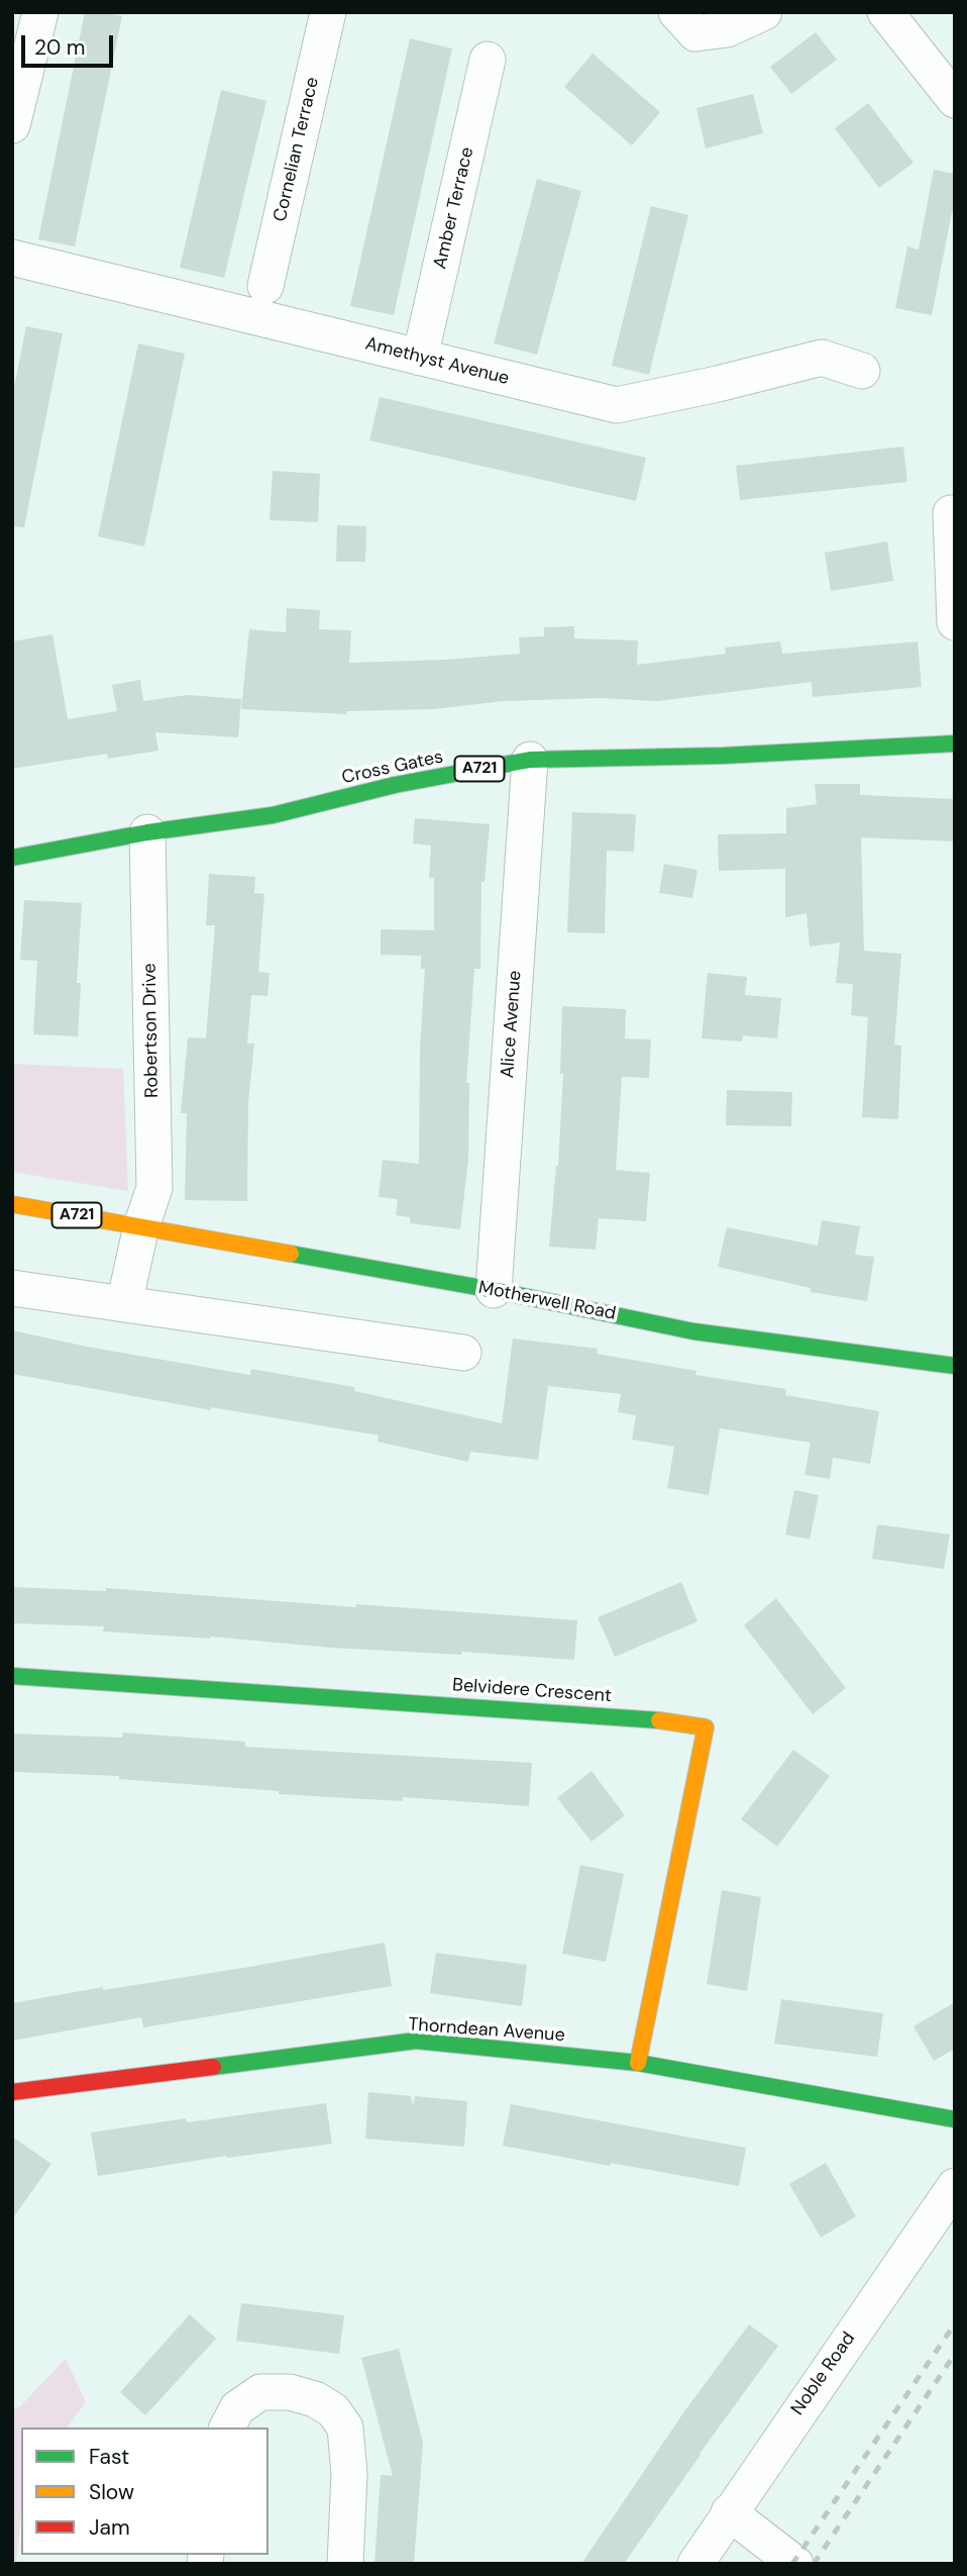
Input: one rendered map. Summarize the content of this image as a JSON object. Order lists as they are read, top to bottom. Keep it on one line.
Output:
{"streets":{"street":["Cornelian Terrace","Amber Terrace","Amethyst Avenue","Cross Gates","A721","Alice Avenue","Robertson Drive","Motherwell Road","Belvidere Crescent","Thorndean Avenue","Noble Road"]},"crossings":[["Amber Terrace","Amethyst Avenue"],["Cross Gates","Alice Avenue"],["Cross Gates","Robertson Drive"],["Alice Avenue","Motherwell Road"],["Robertson Drive","Motherwell Road"],["Belvidere Crescent","Thorndean Avenue"]],"legend":["Fast","Slow","Jam"],"scale_bar":"20 m"}
